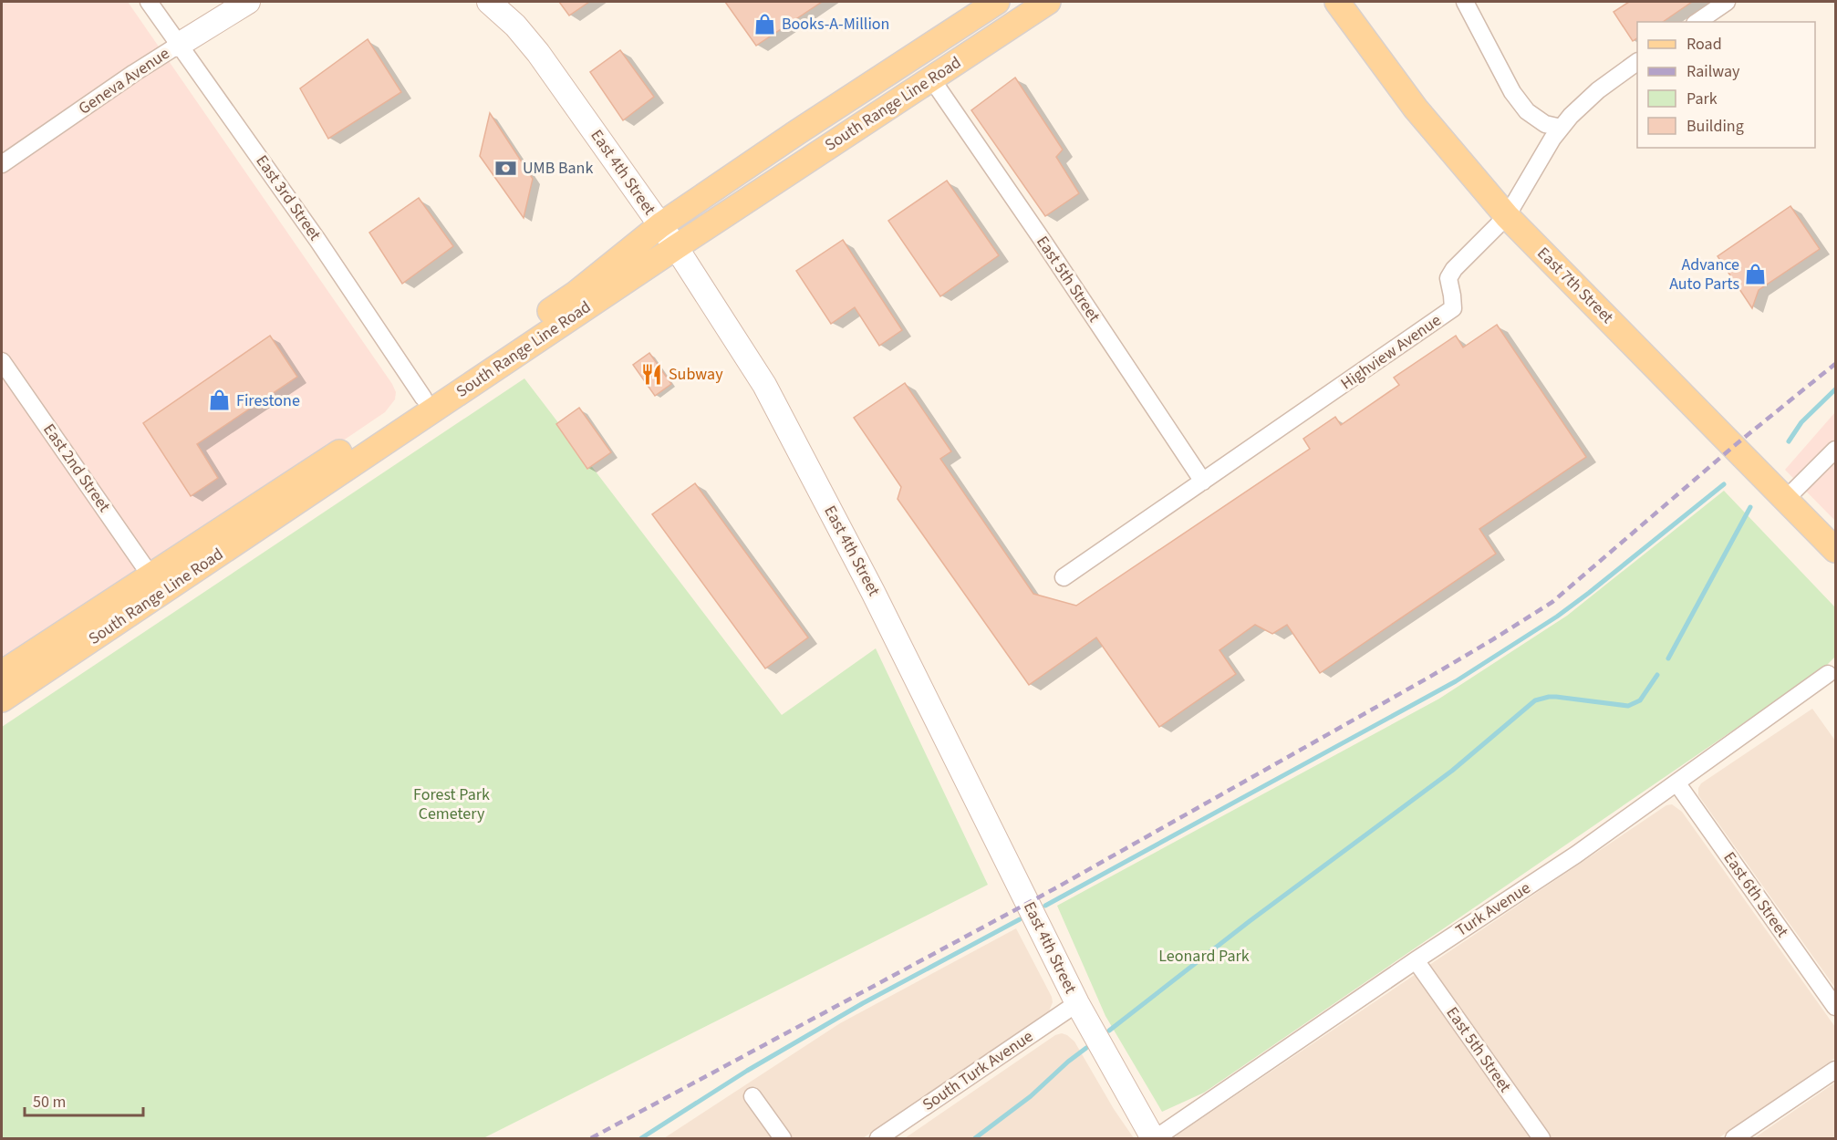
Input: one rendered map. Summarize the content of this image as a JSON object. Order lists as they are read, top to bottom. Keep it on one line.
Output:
{"streets":{"main road":["South Range Line Road","East 7th Street"],"street":["Geneva Avenue","East 4th Street","East 3rd Street","East 5th Street","Highview Avenue","East 2nd Street","East 6th Street","Turk Avenue","South Turk Avenue"]},"crossings":[["Geneva Avenue","East 3rd Street"],["South Range Line Road","East 4th Street"],["South Range Line Road","East 3rd Street"],["South Range Line Road","East 5th Street"],["South Range Line Road","East 2nd Street"],["East 4th Street","Turk Avenue"],["East 4th Street","South Turk Avenue"],["East 5th Street","Highview Avenue"],["East 5th Street","Turk Avenue"],["East 7th Street","Highview Avenue"],["East 6th Street","Turk Avenue"]],"parks":["Forest Park Cemetery","Leonard Park"],"places":{"shop":["Books-A-Million","Advance Auto Parts","Firestone"],"bank":["UMB Bank"],"restaurant":["Subway"]},"legend":["Road","Railway","Park","Building"],"scale_bar":"50 m"}
